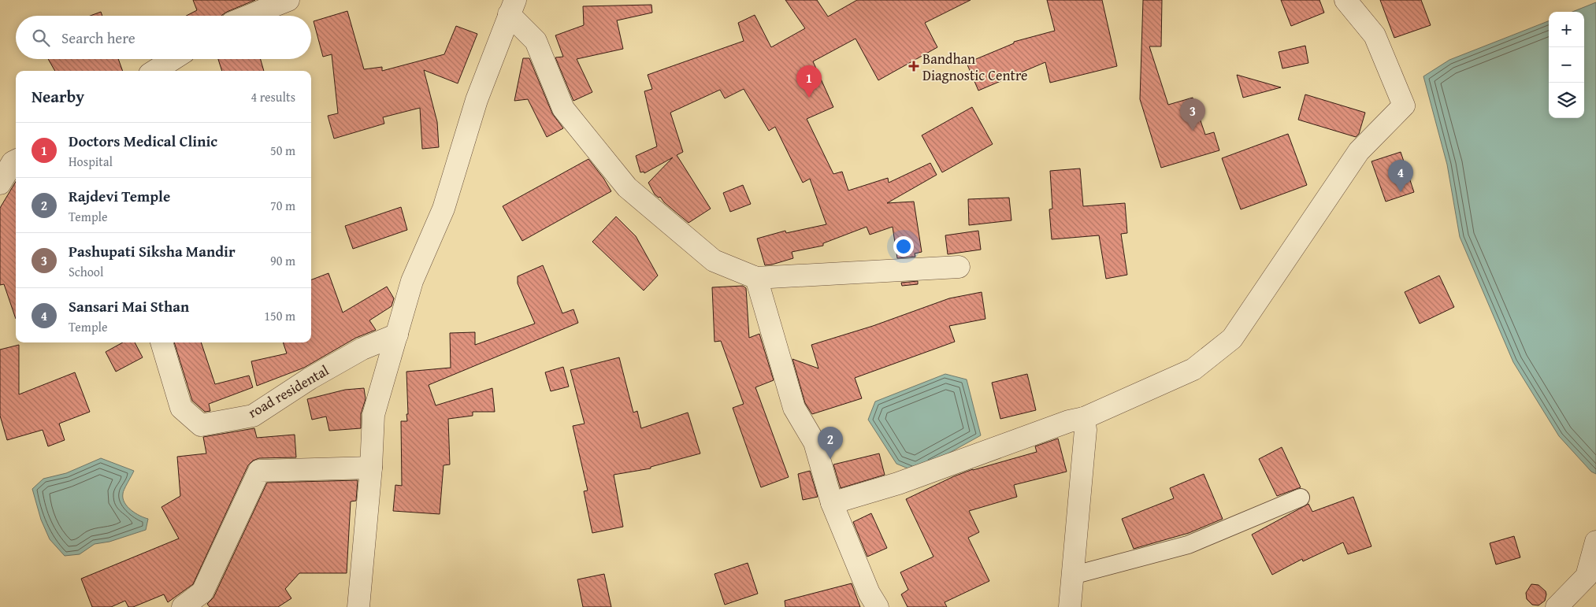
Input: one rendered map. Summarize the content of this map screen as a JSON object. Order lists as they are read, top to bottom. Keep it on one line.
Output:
{"streets":{"street":["road residental"]},"places":{"health":["Bandhan Diagnostic Centre"]},"page":{"map_buttons":["+","−"],"search":"Search here","pins":["1","3","4","2"],"heading":["Nearby","4 results"],"list":[{"mark":"1","name":"Doctors Medical Clinic","note":"Hospital","value":"50 m"},{"mark":"2","name":"Rajdevi Temple","note":"Temple","value":"70 m"},{"mark":"3","name":"Pashupati Siksha Mandir","note":"School","value":"90 m"},{"mark":"4","name":"Sansari Mai Sthan","note":"Temple","value":"150 m"}]}}
